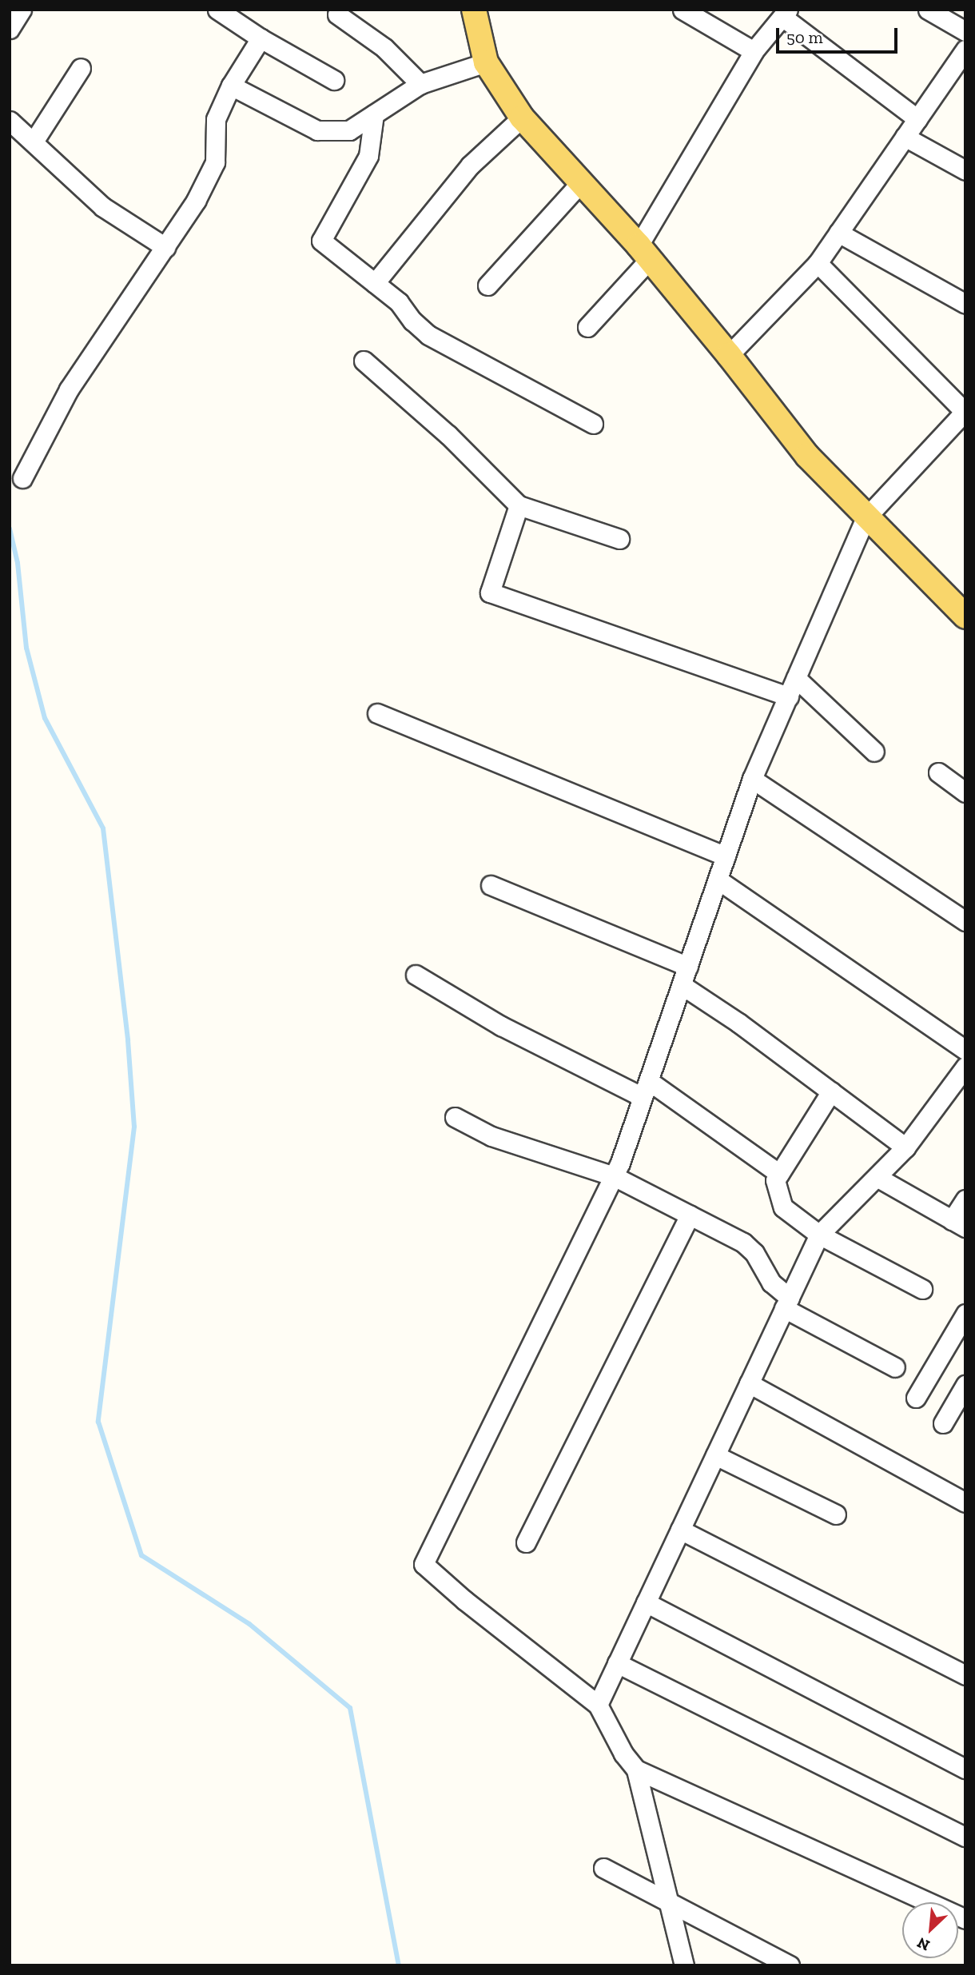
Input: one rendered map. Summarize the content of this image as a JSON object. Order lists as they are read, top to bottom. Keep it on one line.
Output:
{"scale_bar":"50 m","north":"bottom left"}
